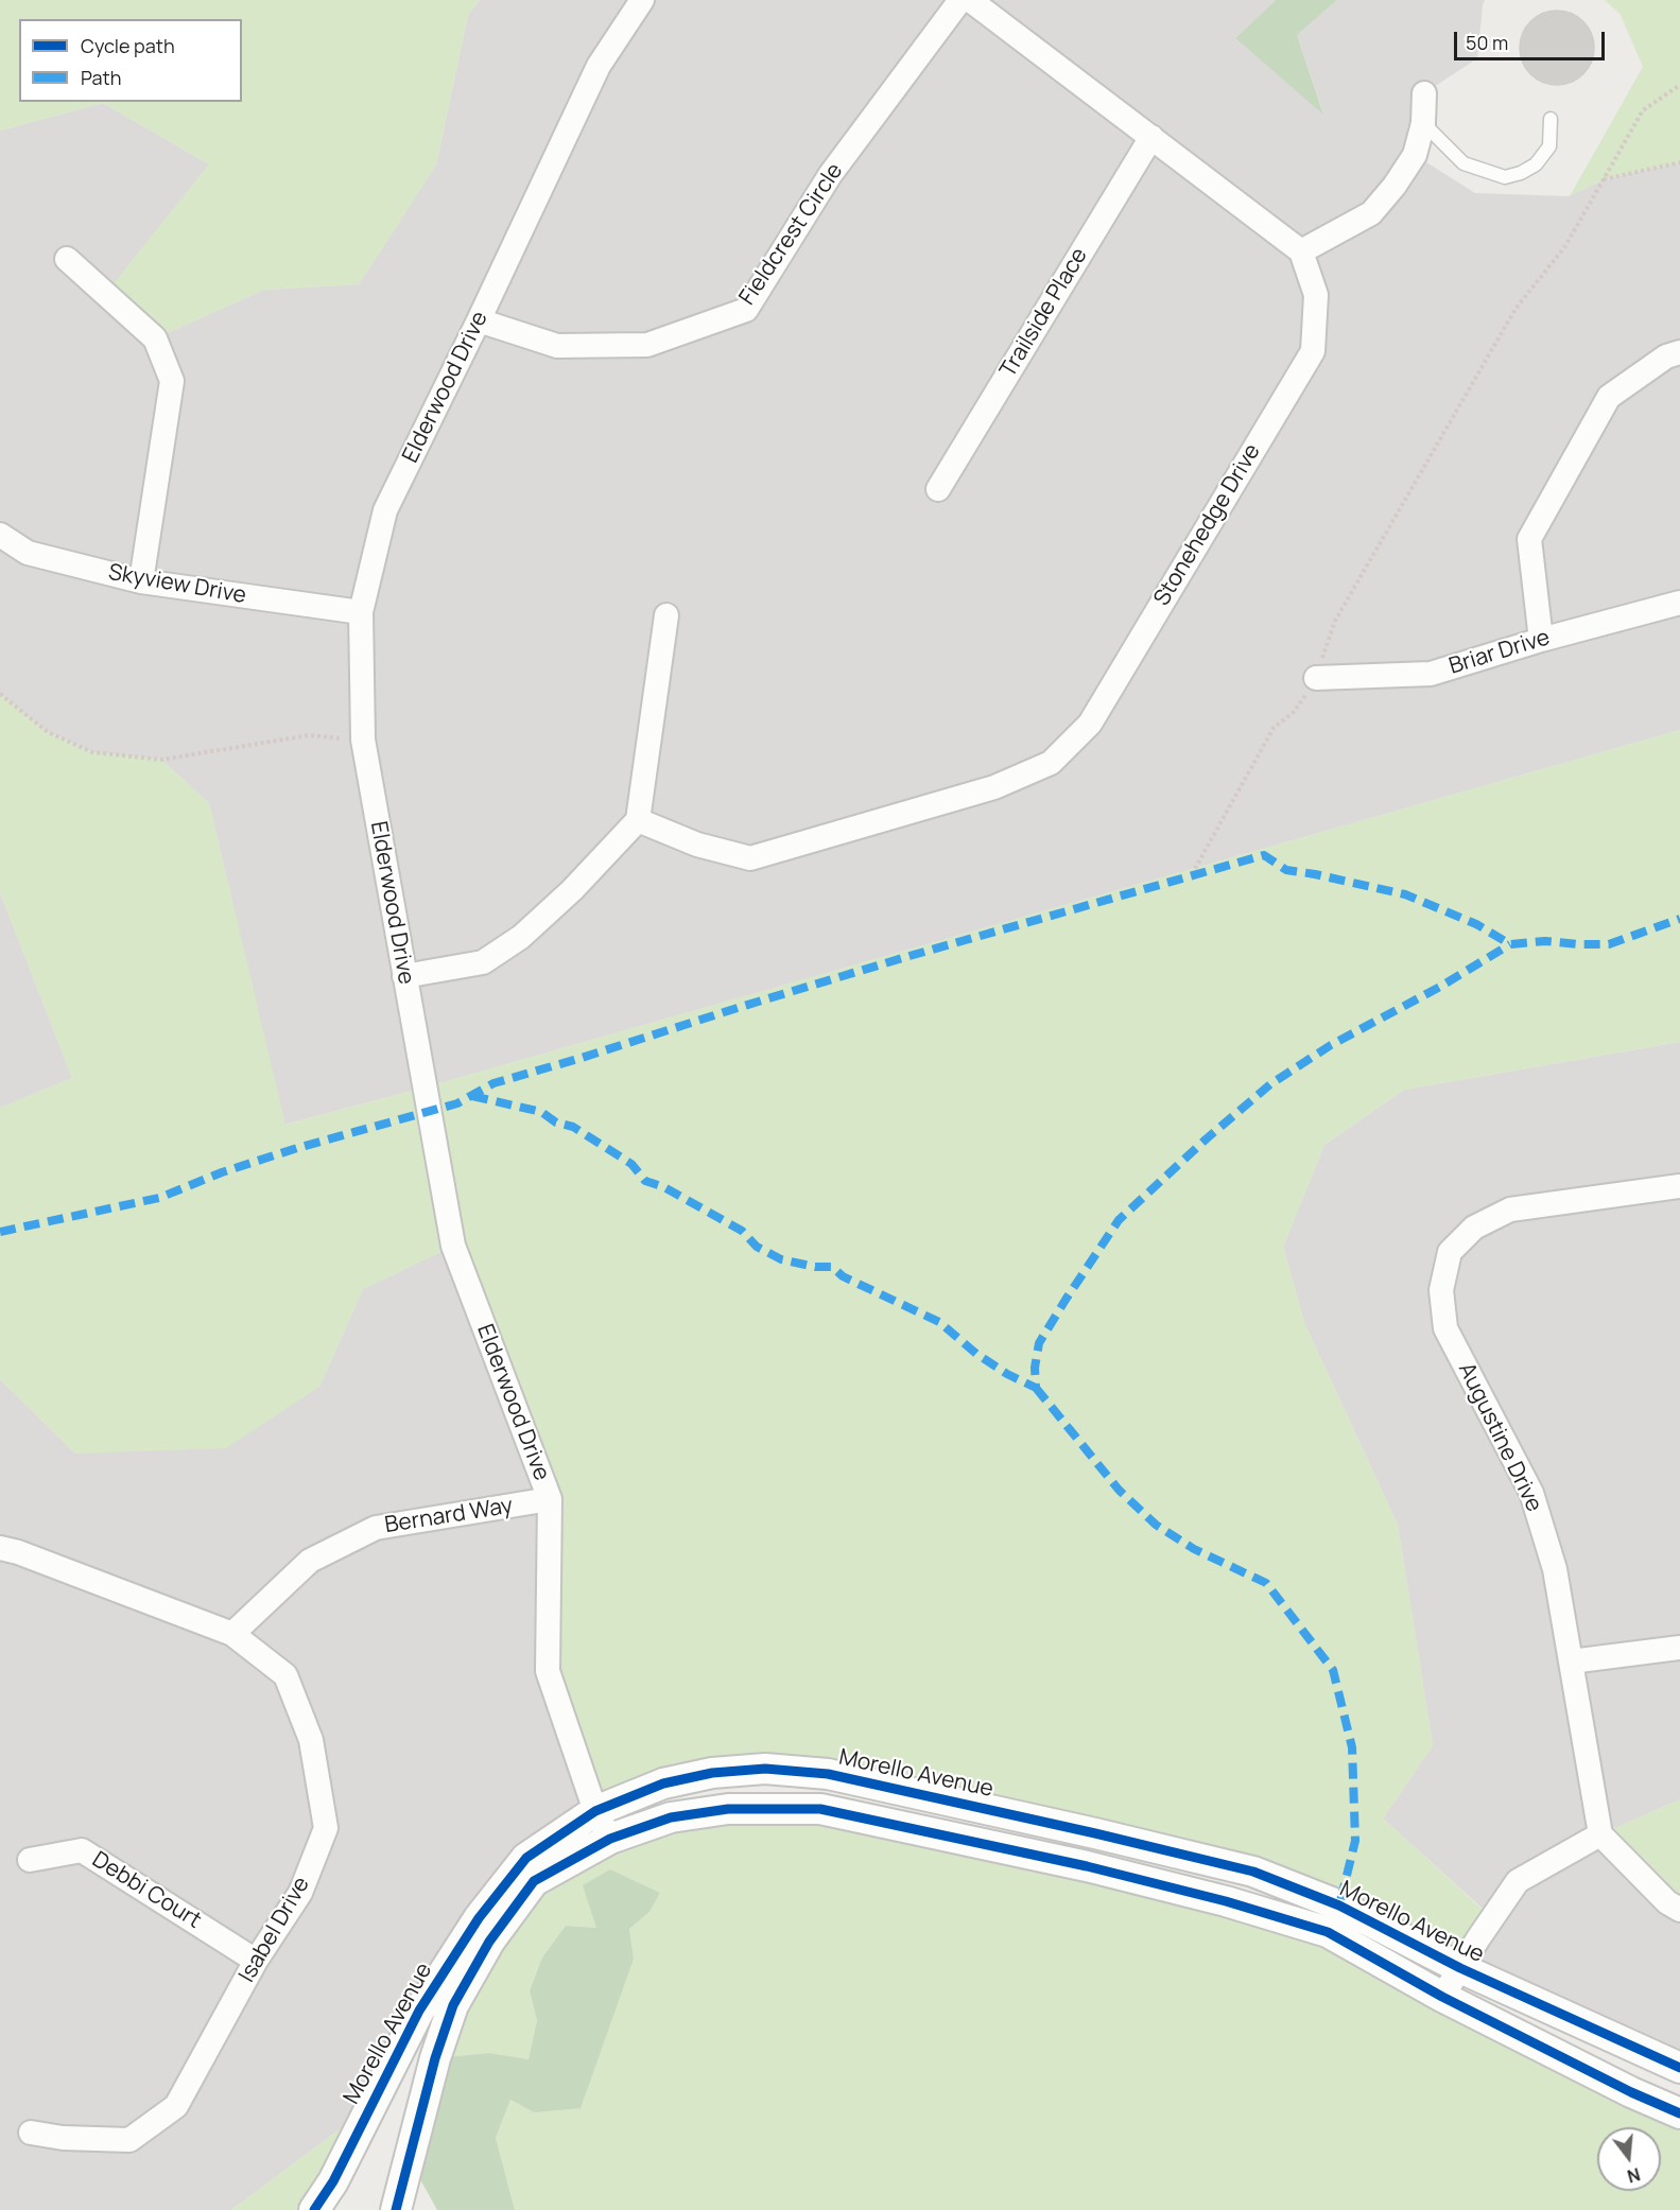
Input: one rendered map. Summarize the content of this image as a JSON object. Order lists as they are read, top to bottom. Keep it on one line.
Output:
{"streets":{"street":["Fieldcrest Circle","Trailside Place","Elderwood Drive","Stonehedge Drive","Skyview Drive","Briar Drive","Augustine Drive","Bernard Way","Morello Avenue","Debbi Court","Isabel Drive"]},"crossings":[["Fieldcrest Circle","Elderwood Drive"],["Elderwood Drive","Skyview Drive"],["Elderwood Drive","Bernard Way"],["Elderwood Drive","Morello Avenue"],["Bernard Way","Isabel Drive"],["Debbi Court","Isabel Drive"]],"legend":["Cycle path","Path"],"scale_bar":"50 m","north":"bottom"}
